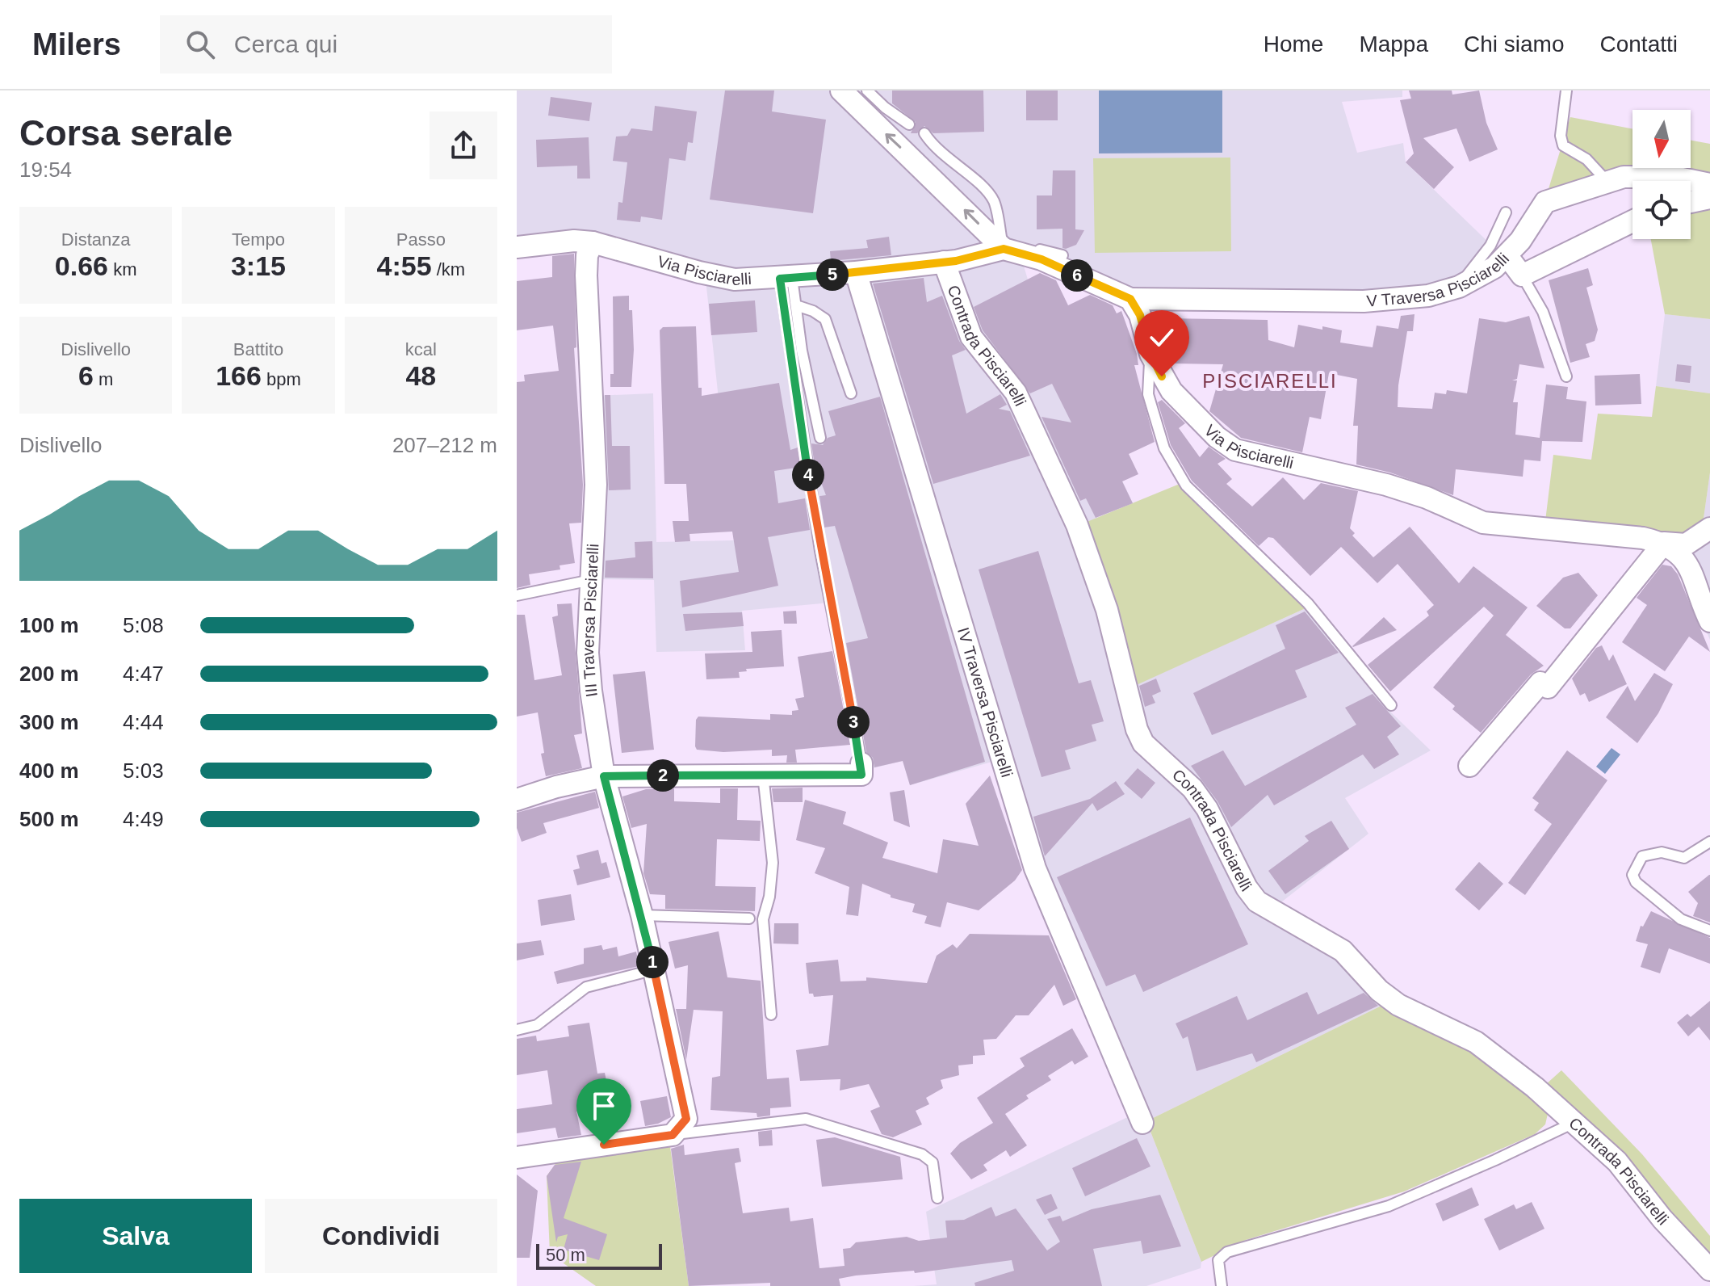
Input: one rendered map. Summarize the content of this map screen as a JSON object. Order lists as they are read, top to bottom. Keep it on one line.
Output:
{"streets":{"street":["Via Pisciarelli","V Traversa Pisciarelli","Contrada Pisciarelli","III Traversa Pisciarelli","IV Traversa Pisciarelli"]},"crossings":[["Via Pisciarelli","V Traversa Pisciarelli"],["Via Pisciarelli","Contrada Pisciarelli"],["Via Pisciarelli","III Traversa Pisciarelli"],["Via Pisciarelli","IV Traversa Pisciarelli"]],"districts":["PISCIARELLI"],"scale_bar":"50 m","north":"bottom","page":{"header":"Milers","search":"Cerca qui","nav":["Home","Mappa","Chi siamo","Contatti"],"heading":["Corsa serale","19:54"],"stats":[["Distanza","0.66 km"],["Tempo","3:15"],["Passo","4:55 /km"],["Dislivello","6 m"],["Battito","166 bpm"],["kcal","48"]],"pins":["5","6","4","3","2","1"],"chart":["Dislivello","207–212 m"],"list":[{"name":"100 m","note":"5:08"},{"name":"200 m","note":"4:47"},{"name":"300 m","note":"4:44"},{"name":"400 m","note":"5:03"},{"name":"500 m","note":"4:49"}],"buttons":["Salva","Condividi"],"scale":"50 m"}}
